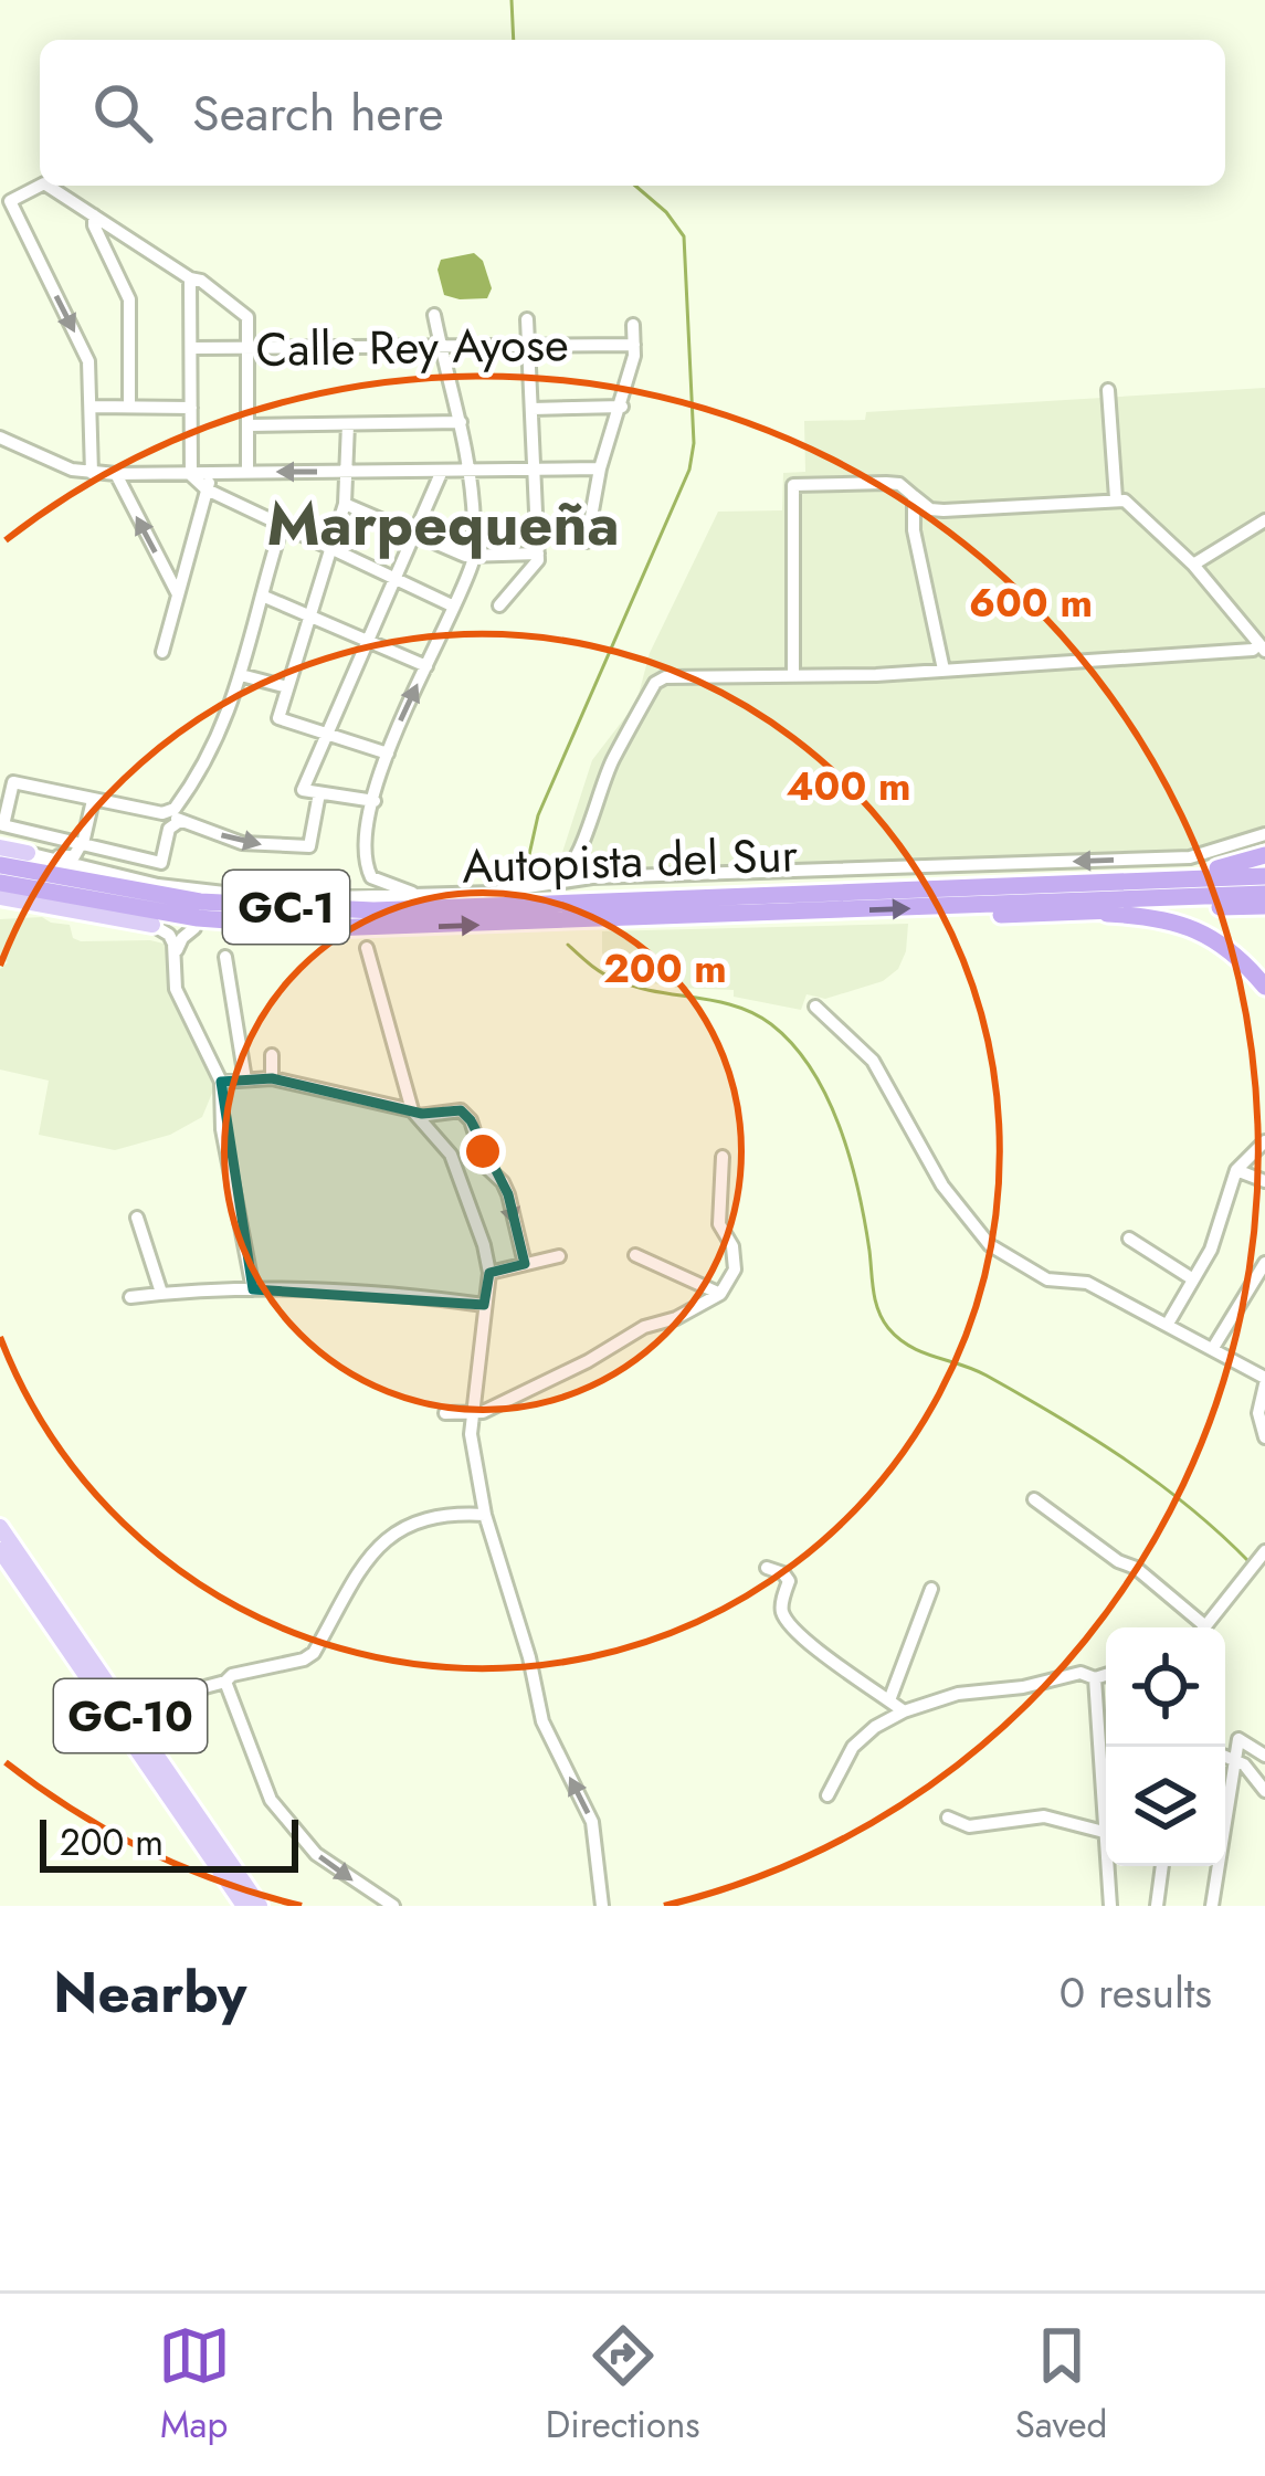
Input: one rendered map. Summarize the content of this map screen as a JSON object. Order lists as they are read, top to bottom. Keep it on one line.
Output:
{"streets":{"highway":["Autopista del Sur","GC-1"],"main road":["GC-10"],"street":["Calle Rey Ayose"]},"districts":["Marpequeña"],"scale_bar":"200 m","page":{"search":"Search here","scale":"200 m","heading":["Nearby","0 results"],"nav":["Map","Directions","Saved"]},"rings":["600 m","400 m","200 m"]}
